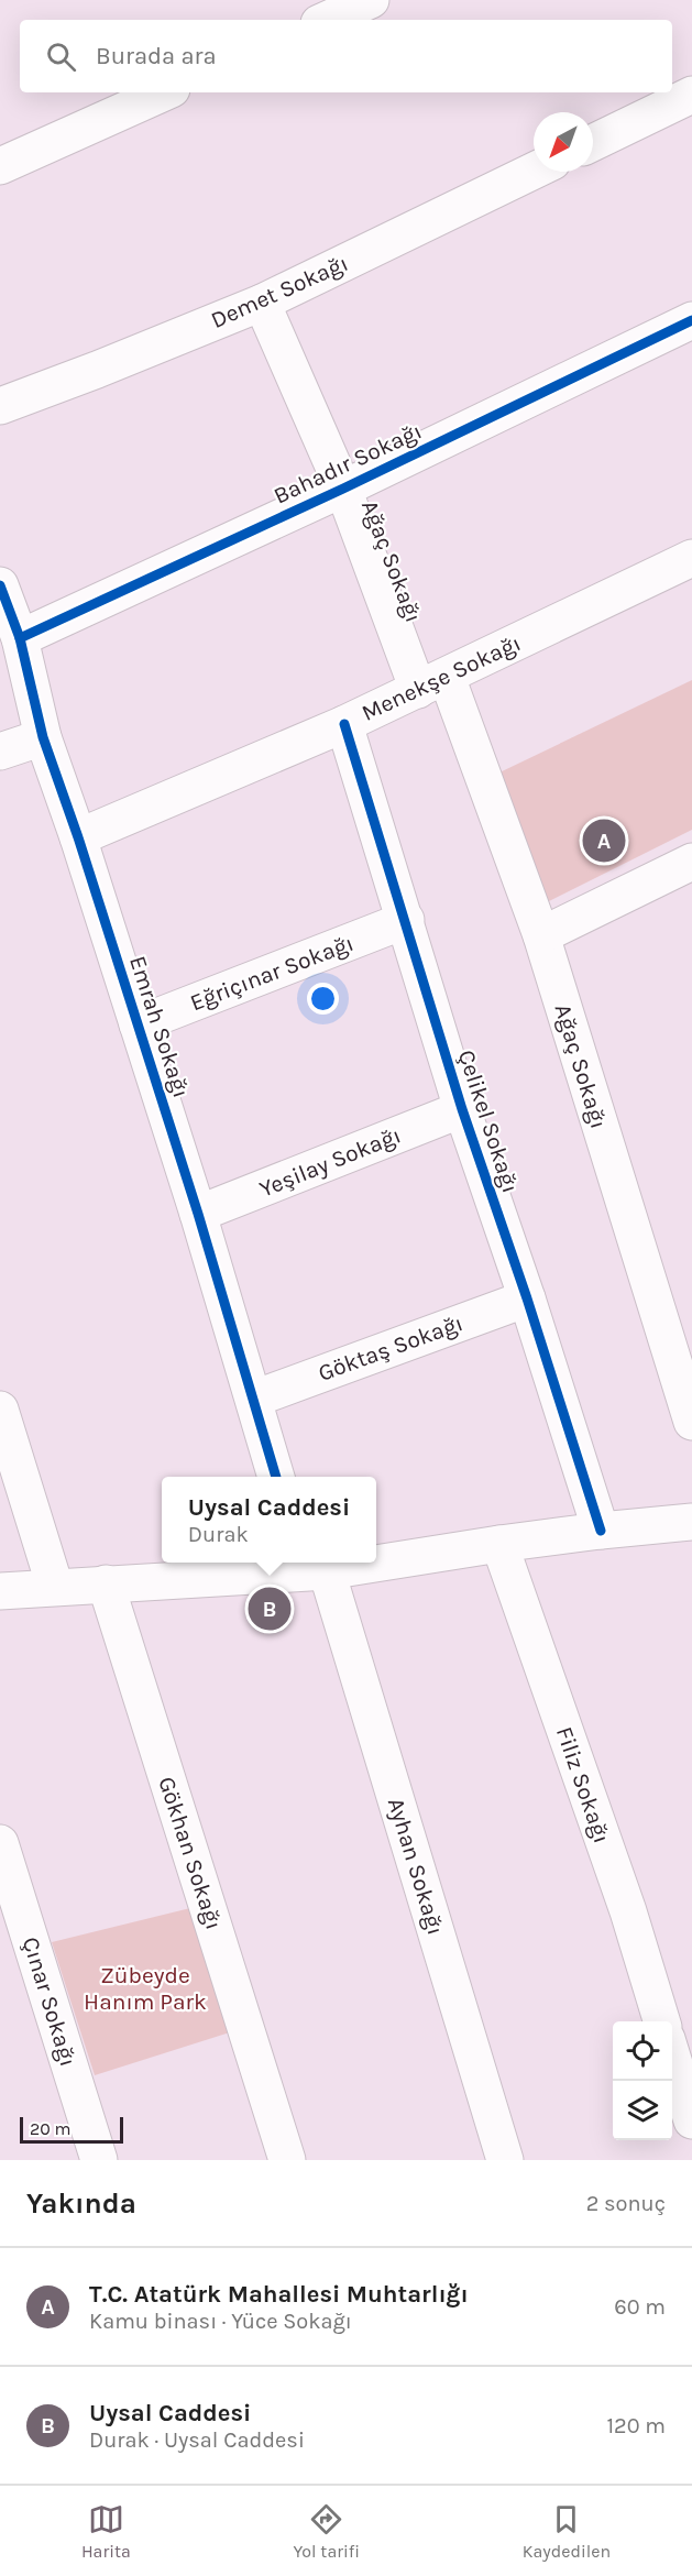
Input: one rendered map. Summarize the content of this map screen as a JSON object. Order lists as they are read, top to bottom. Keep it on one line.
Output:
{"streets":{"street":["Demet Sokağı","Bahadır Sokağı","Ağaç Sokağı","Menekşe Sokağı","Eğriçınar Sokağı","Emrah Sokağı","Çelikel Sokağı","Yeşilay Sokağı","Göktaş Sokağı","Filiz Sokağı","Gökhan Sokağı","Ayhan Sokağı","Çınar Sokağı"]},"crossings":[["Demet Sokağı","Ağaç Sokağı"],["Bahadır Sokağı","Ağaç Sokağı"],["Bahadır Sokağı","Emrah Sokağı"],["Ağaç Sokağı","Menekşe Sokağı"],["Menekşe Sokağı","Emrah Sokağı"],["Menekşe Sokağı","Çelikel Sokağı"],["Eğriçınar Sokağı","Emrah Sokağı"],["Eğriçınar Sokağı","Çelikel Sokağı"],["Emrah Sokağı","Yeşilay Sokağı"],["Emrah Sokağı","Göktaş Sokağı"],["Çelikel Sokağı","Yeşilay Sokağı"],["Çelikel Sokağı","Göktaş Sokağı"]],"parks":["Zübeyde Hanım Park"],"scale_bar":"20 m","north":"bottom left","page":{"search":"Burada ara","pins":["A","B"],"popup":["Uysal Caddesi","Durak"],"scale":"20 m","heading":["Yakında","2 sonuç"],"list":[{"mark":"A","name":"T.C. Atatürk Mahallesi Muhtarlığı","note":"Kamu binası · Yüce Sokağı","value":"60 m"},{"mark":"B","name":"Uysal Caddesi","note":"Durak · Uysal Caddesi","value":"120 m"}],"nav":["Harita","Yol tarifi","Kaydedilen"]}}
